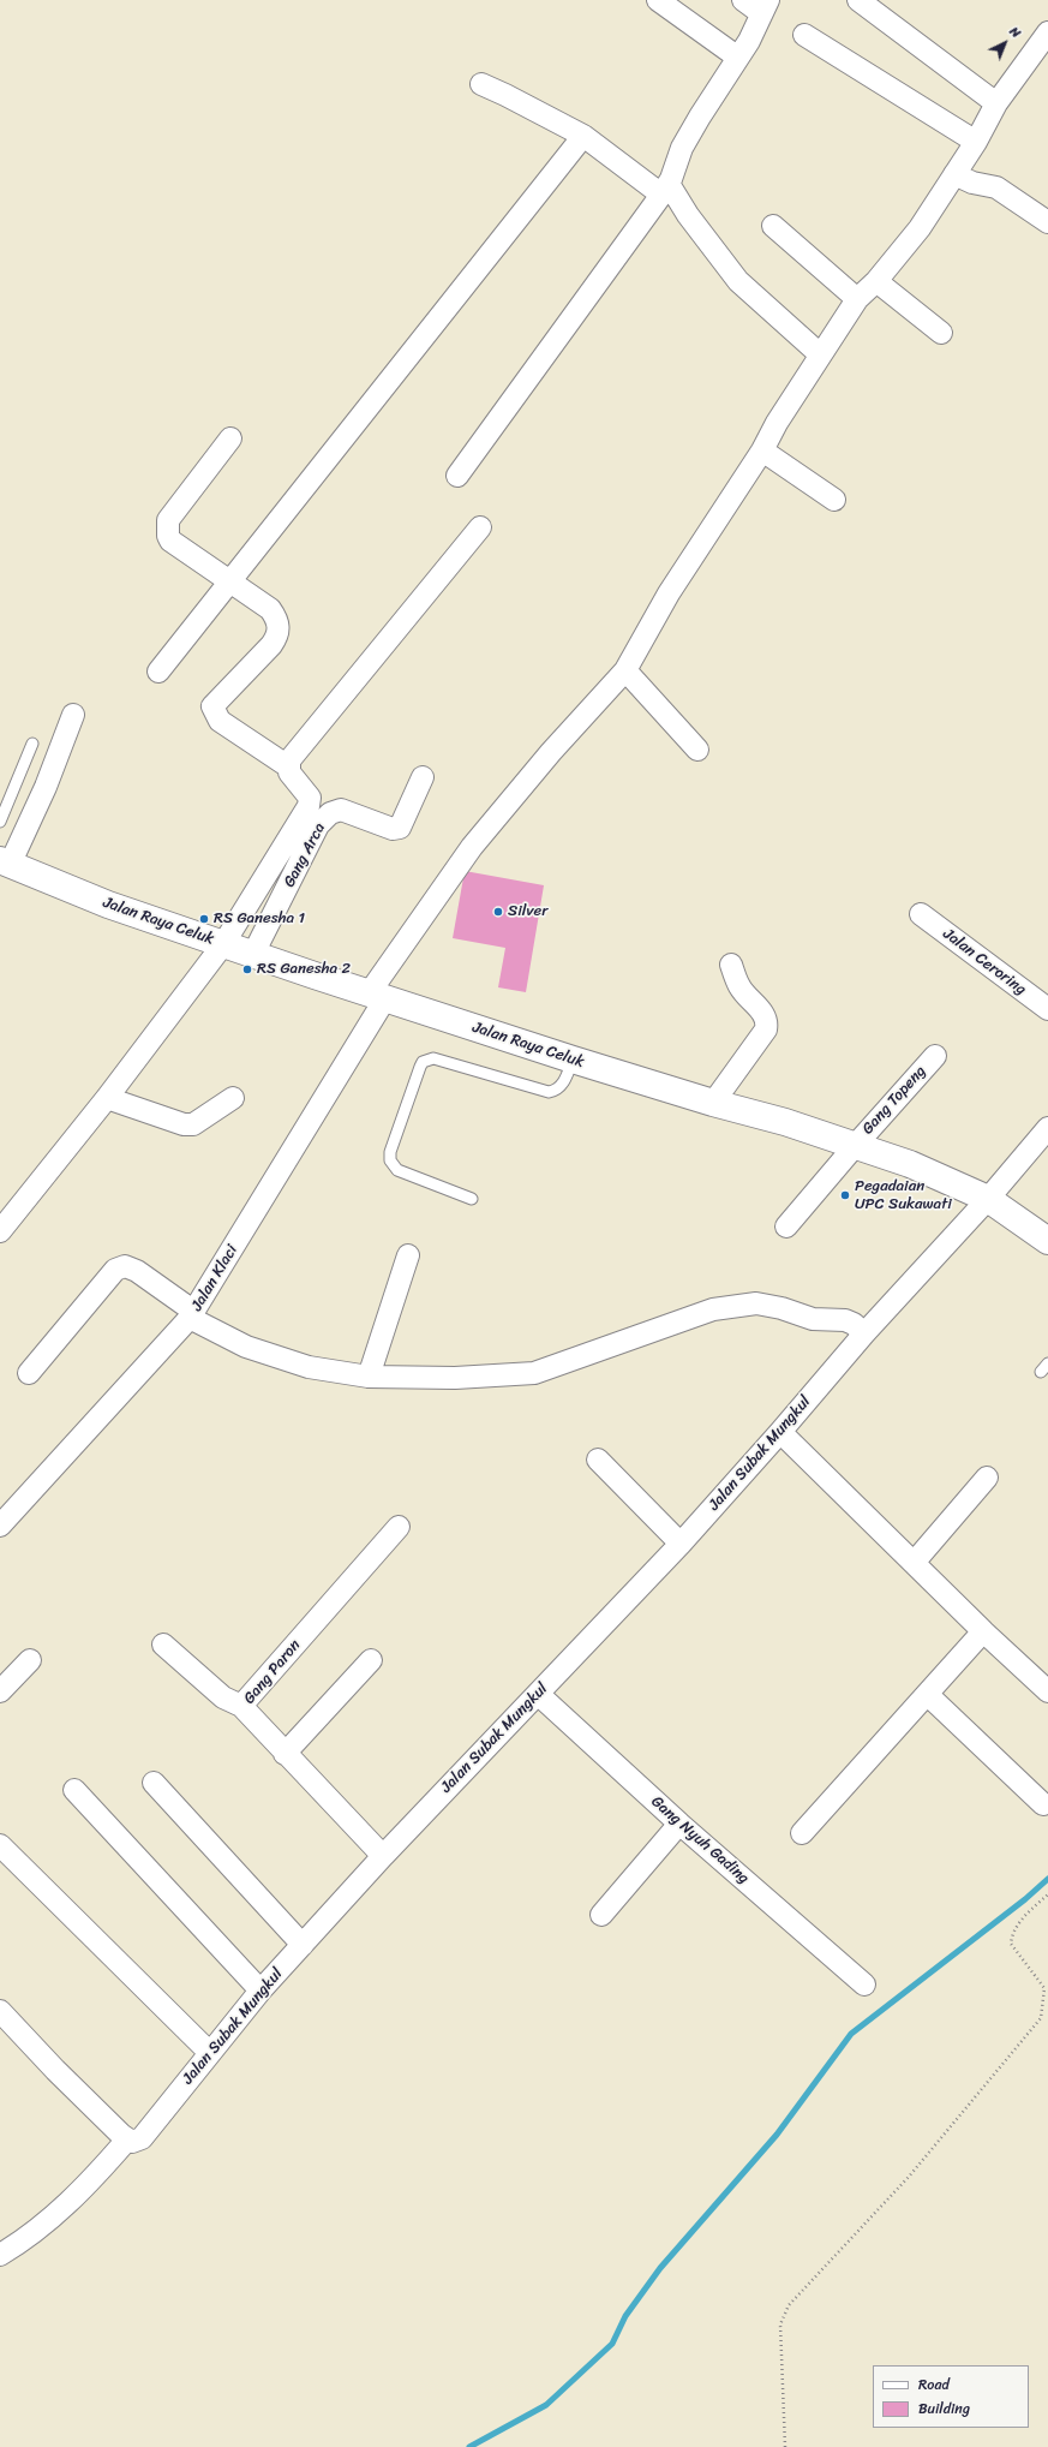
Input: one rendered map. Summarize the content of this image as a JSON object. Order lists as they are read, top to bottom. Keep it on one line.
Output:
{"streets":{"highway":["Jalan Raya Celuk"],"street":["Gang Arca","Jalan Ceroring","Gang Topeng","Jalan Klaci","Jalan Subak Mungkul","Gang Paron","Gang Nyuh Gading"]},"crossings":[["Gang Arca","Jalan Raya Celuk"],["Jalan Raya Celuk","Gang Topeng"],["Jalan Raya Celuk","Jalan Klaci"],["Jalan Raya Celuk","Jalan Subak Mungkul"],["Jalan Subak Mungkul","Gang Paron"],["Jalan Subak Mungkul","Gang Nyuh Gading"]],"places":["Silver","RS Ganesha 1","RS Ganesha 2","Pegadaian UPC Sukawati"],"legend":["Road","Building"],"north":"top right"}
